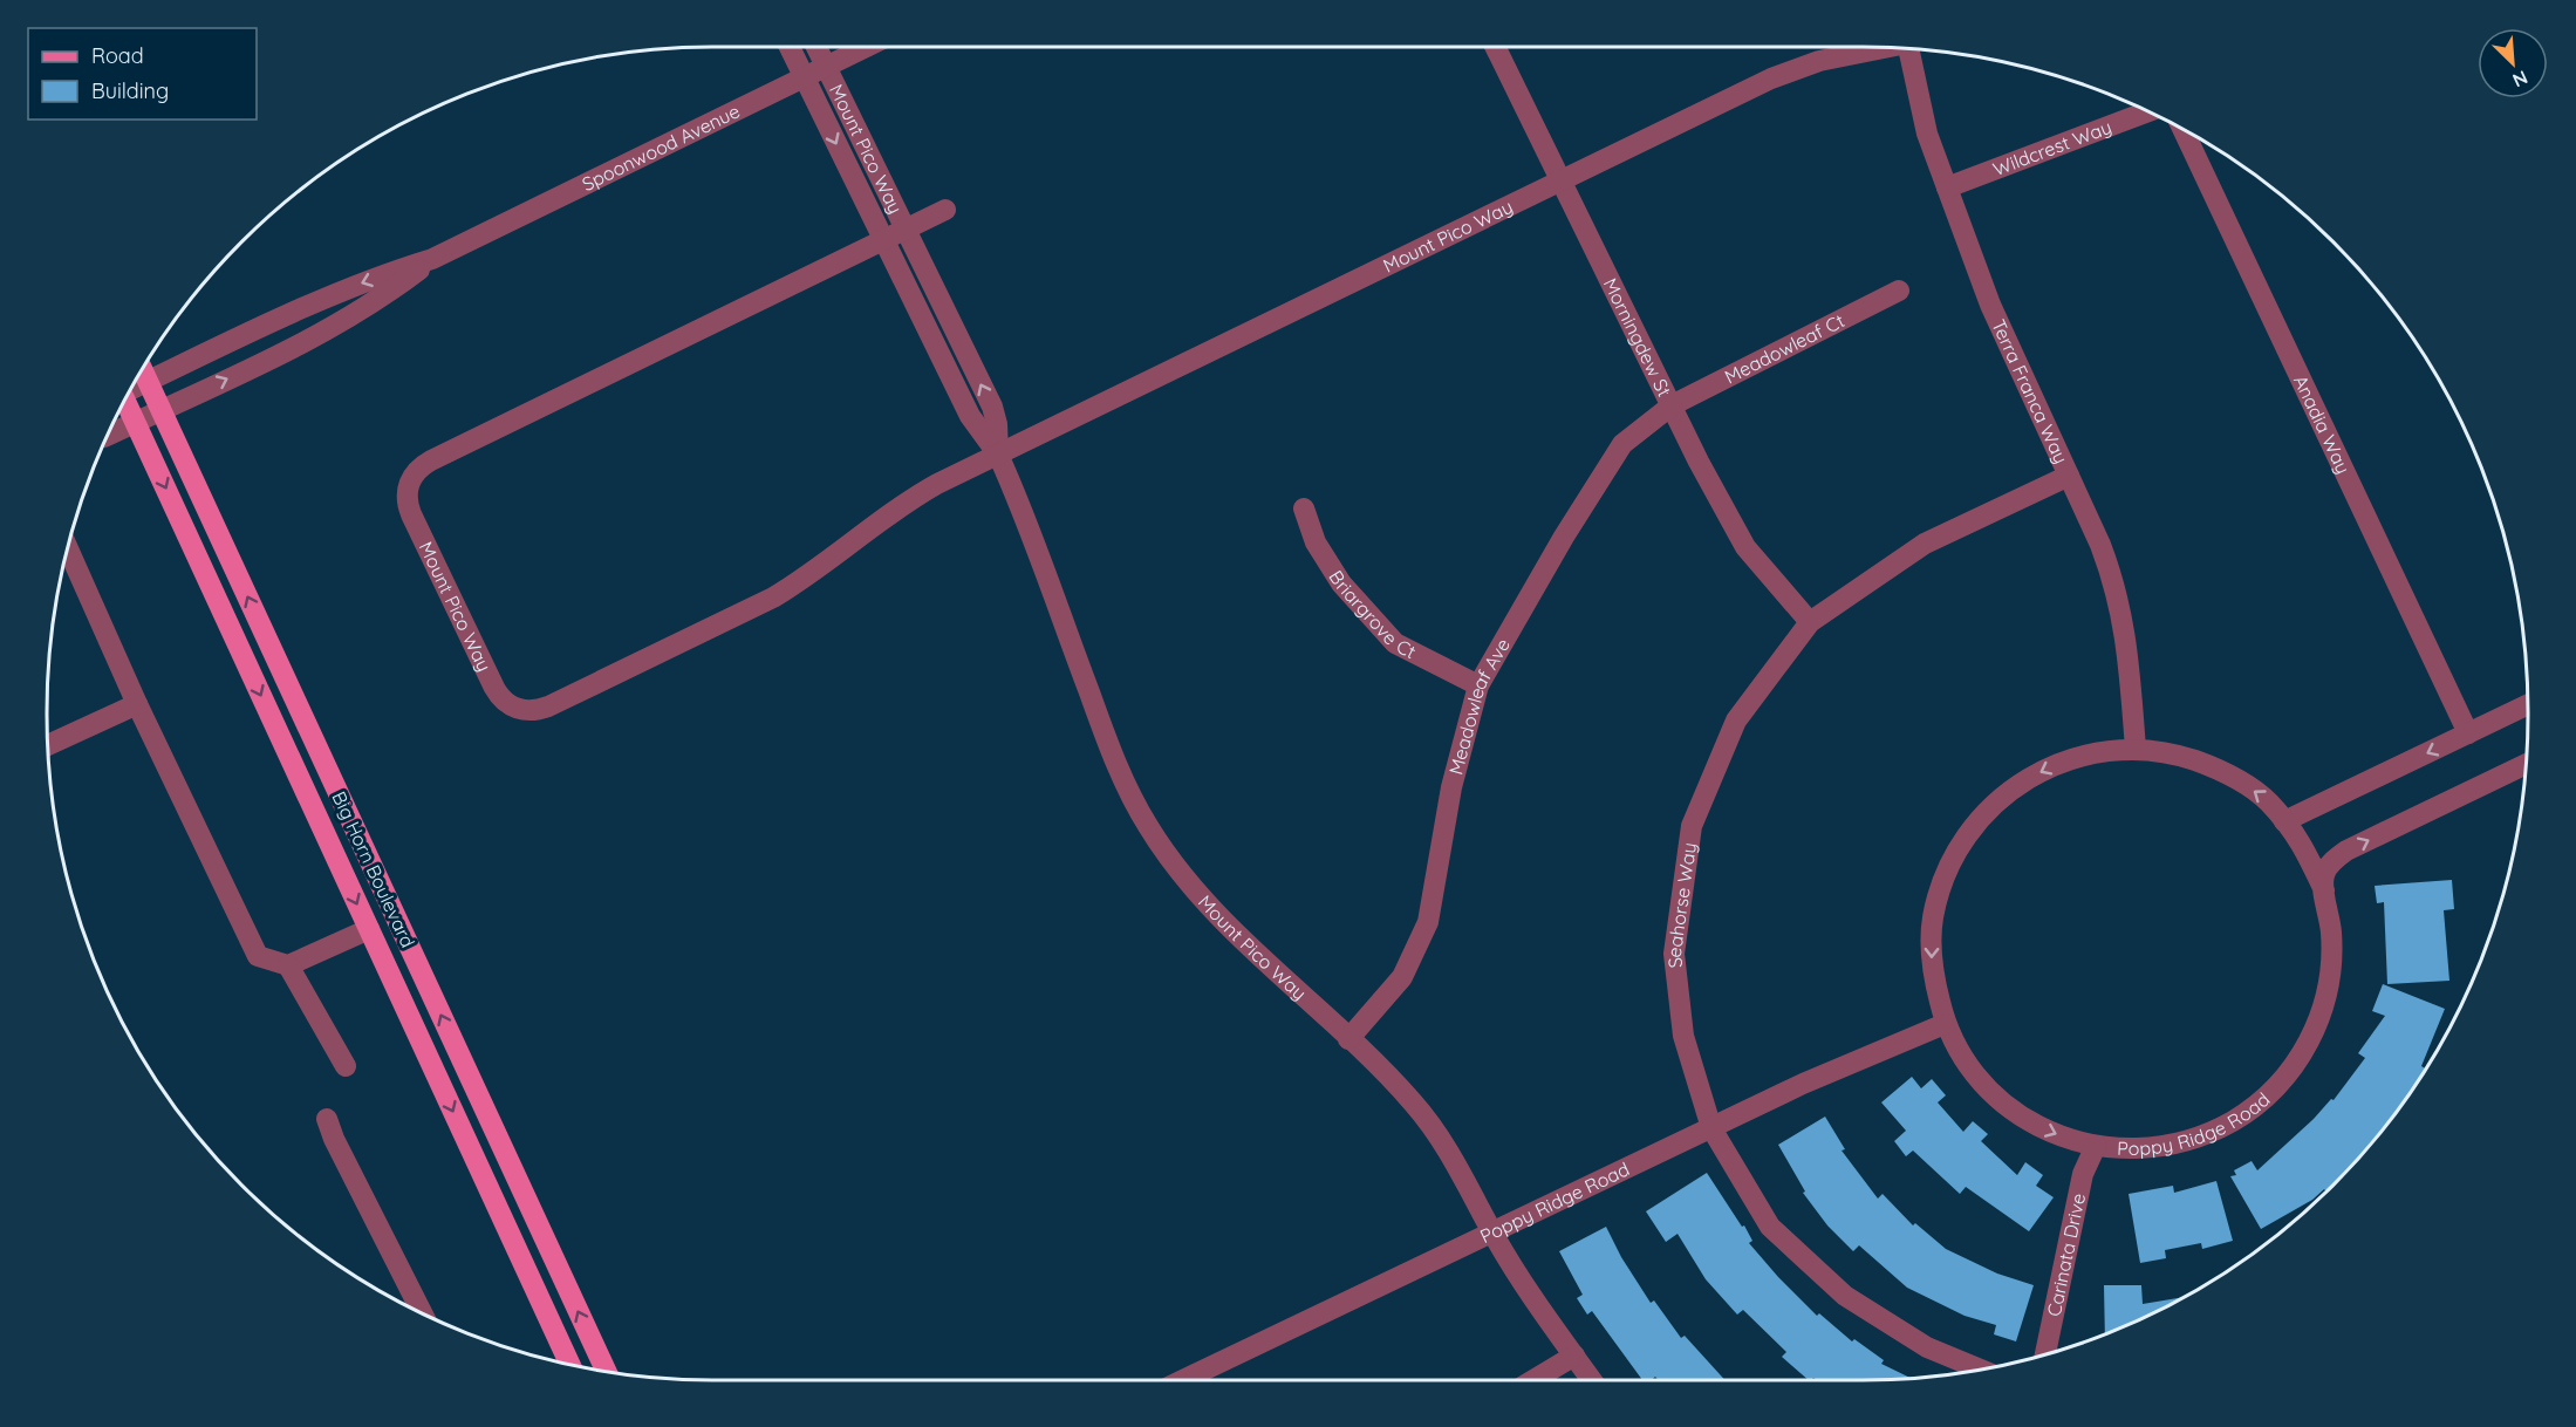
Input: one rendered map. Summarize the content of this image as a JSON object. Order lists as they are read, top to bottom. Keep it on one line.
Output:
{"streets":{"main road":["Big Horn Boulevard"],"street":["Spoonwood Avenue","Mount Pico Way","Wildcrest Way","Morningdew St","Meadowleaf Ct","Terra Franca Way","Anadia Way","Briargrove Ct","Meadowleaf Ave","Seahorse Way","Poppy Ridge Road","Carinata Drive"]},"crossings":[["Spoonwood Avenue","Mount Pico Way"],["Spoonwood Avenue","Big Horn Boulevard"],["Mount Pico Way","Morningdew St"],["Mount Pico Way","Meadowleaf Ave"],["Mount Pico Way","Poppy Ridge Road"],["Wildcrest Way","Terra Franca Way"],["Morningdew St","Meadowleaf Ct"],["Morningdew St","Meadowleaf Ave"],["Morningdew St","Seahorse Way"],["Meadowleaf Ct","Meadowleaf Ave"],["Terra Franca Way","Seahorse Way"],["Terra Franca Way","Poppy Ridge Road"],["Briargrove Ct","Meadowleaf Ave"],["Seahorse Way","Poppy Ridge Road"],["Poppy Ridge Road","Carinata Drive"]],"legend":["Road","Building"],"north":"bottom right"}
